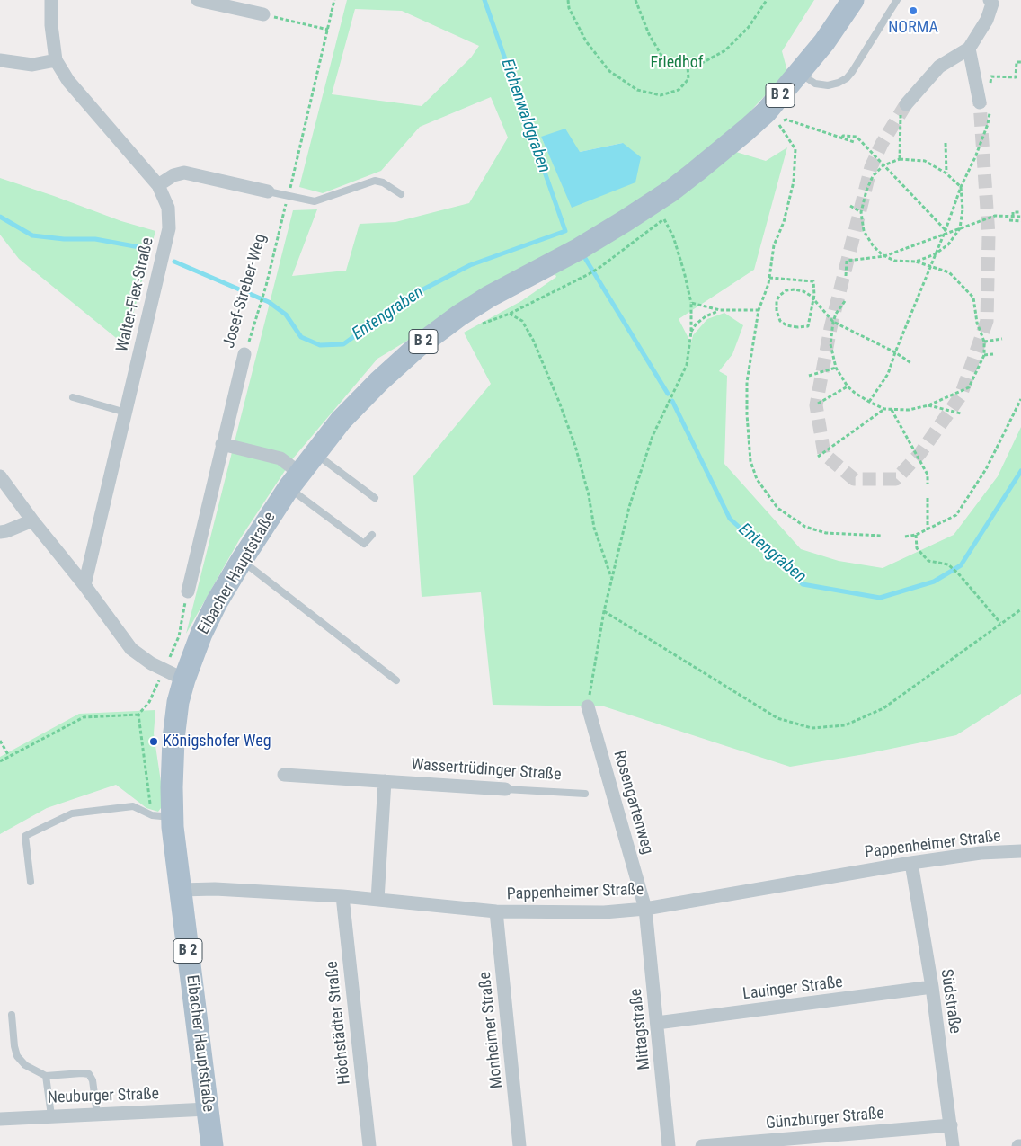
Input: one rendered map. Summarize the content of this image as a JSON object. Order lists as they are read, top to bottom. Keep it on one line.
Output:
{"streets":{"main road":["B 2","Eibacher Hauptstraße"],"street":["Josef-Streber-Weg","Walter-Flex-Straße","Wassertrüdinger Straße","Rosengartenweg","Pappenheimer Straße","Lauinger Straße","Südstraße","Höchstädter Straße","Mittagstraße","Monheimer Straße","Neuburger Straße","Günzburger Straße"]},"crossings":[["B 2","Eibacher Hauptstraße"],["Eibacher Hauptstraße","Pappenheimer Straße"],["Eibacher Hauptstraße","Neuburger Straße"],["Rosengartenweg","Pappenheimer Straße"],["Rosengartenweg","Mittagstraße"],["Pappenheimer Straße","Südstraße"],["Pappenheimer Straße","Höchstädter Straße"],["Pappenheimer Straße","Mittagstraße"],["Pappenheimer Straße","Monheimer Straße"],["Lauinger Straße","Südstraße"],["Lauinger Straße","Mittagstraße"],["Südstraße","Günzburger Straße"]],"water":["Eichenwaldgraben","Entengraben"],"parks":["Friedhof"],"places":["NORMA","Königshofer Weg"]}
